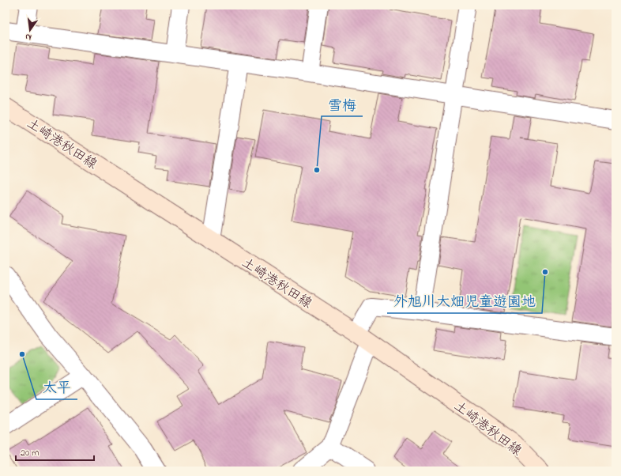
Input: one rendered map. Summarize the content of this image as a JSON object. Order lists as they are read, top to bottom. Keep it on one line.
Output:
{"streets":{"main road":["土崎港秋田線"]},"places":["雪梅","外旭川大畑児童遊園地","太平"],"scale_bar":"20 m","north":"bottom"}
